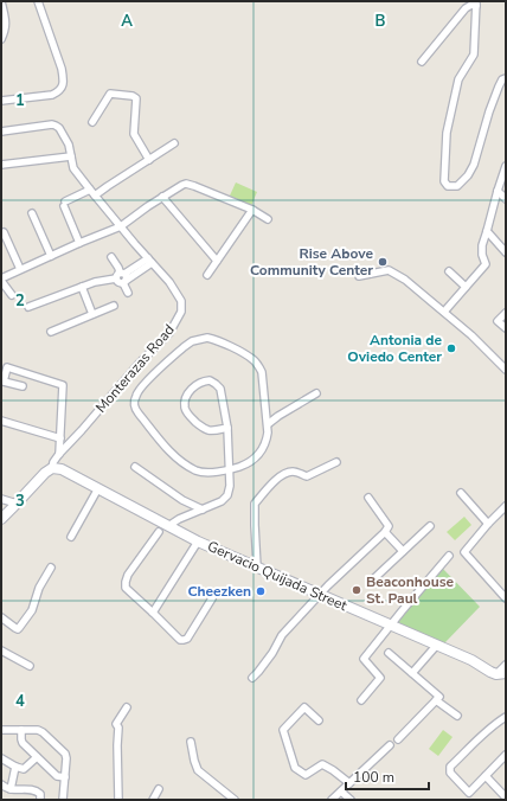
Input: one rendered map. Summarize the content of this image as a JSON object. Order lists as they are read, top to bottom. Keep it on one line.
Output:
{"streets":{"street":["Monterazas Road","Gervacio Quijada Street"]},"crossings":[["Monterazas Road","Gervacio Quijada Street"]],"places":["Rise Above Community Center","Antonia de Oviedo Center","Beaconhouse St. Paul","Cheezken"],"scale_bar":"100 m","grid":{"columns":["A","B"],"rows":["1","2","3","4"]}}
